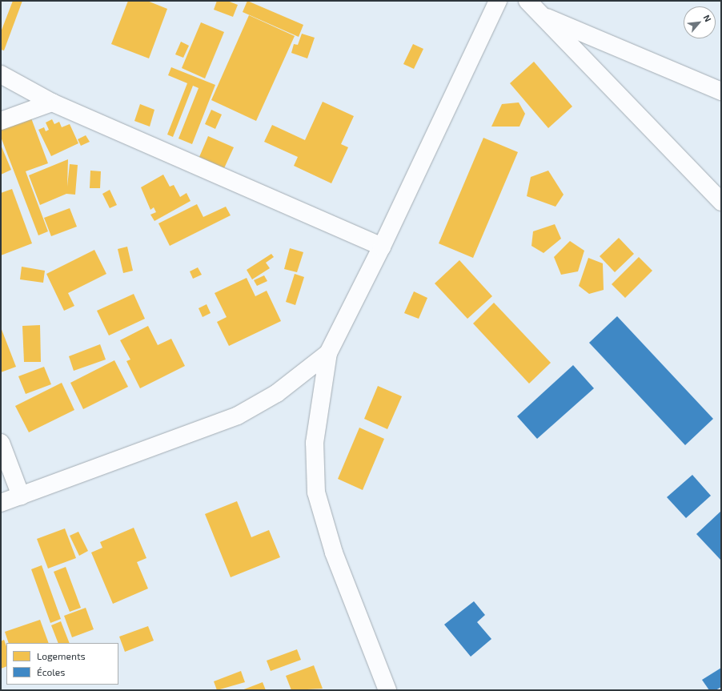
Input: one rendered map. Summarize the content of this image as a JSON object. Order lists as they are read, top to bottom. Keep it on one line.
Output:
{"legend":["Logements","Écoles"],"north":"top right"}
